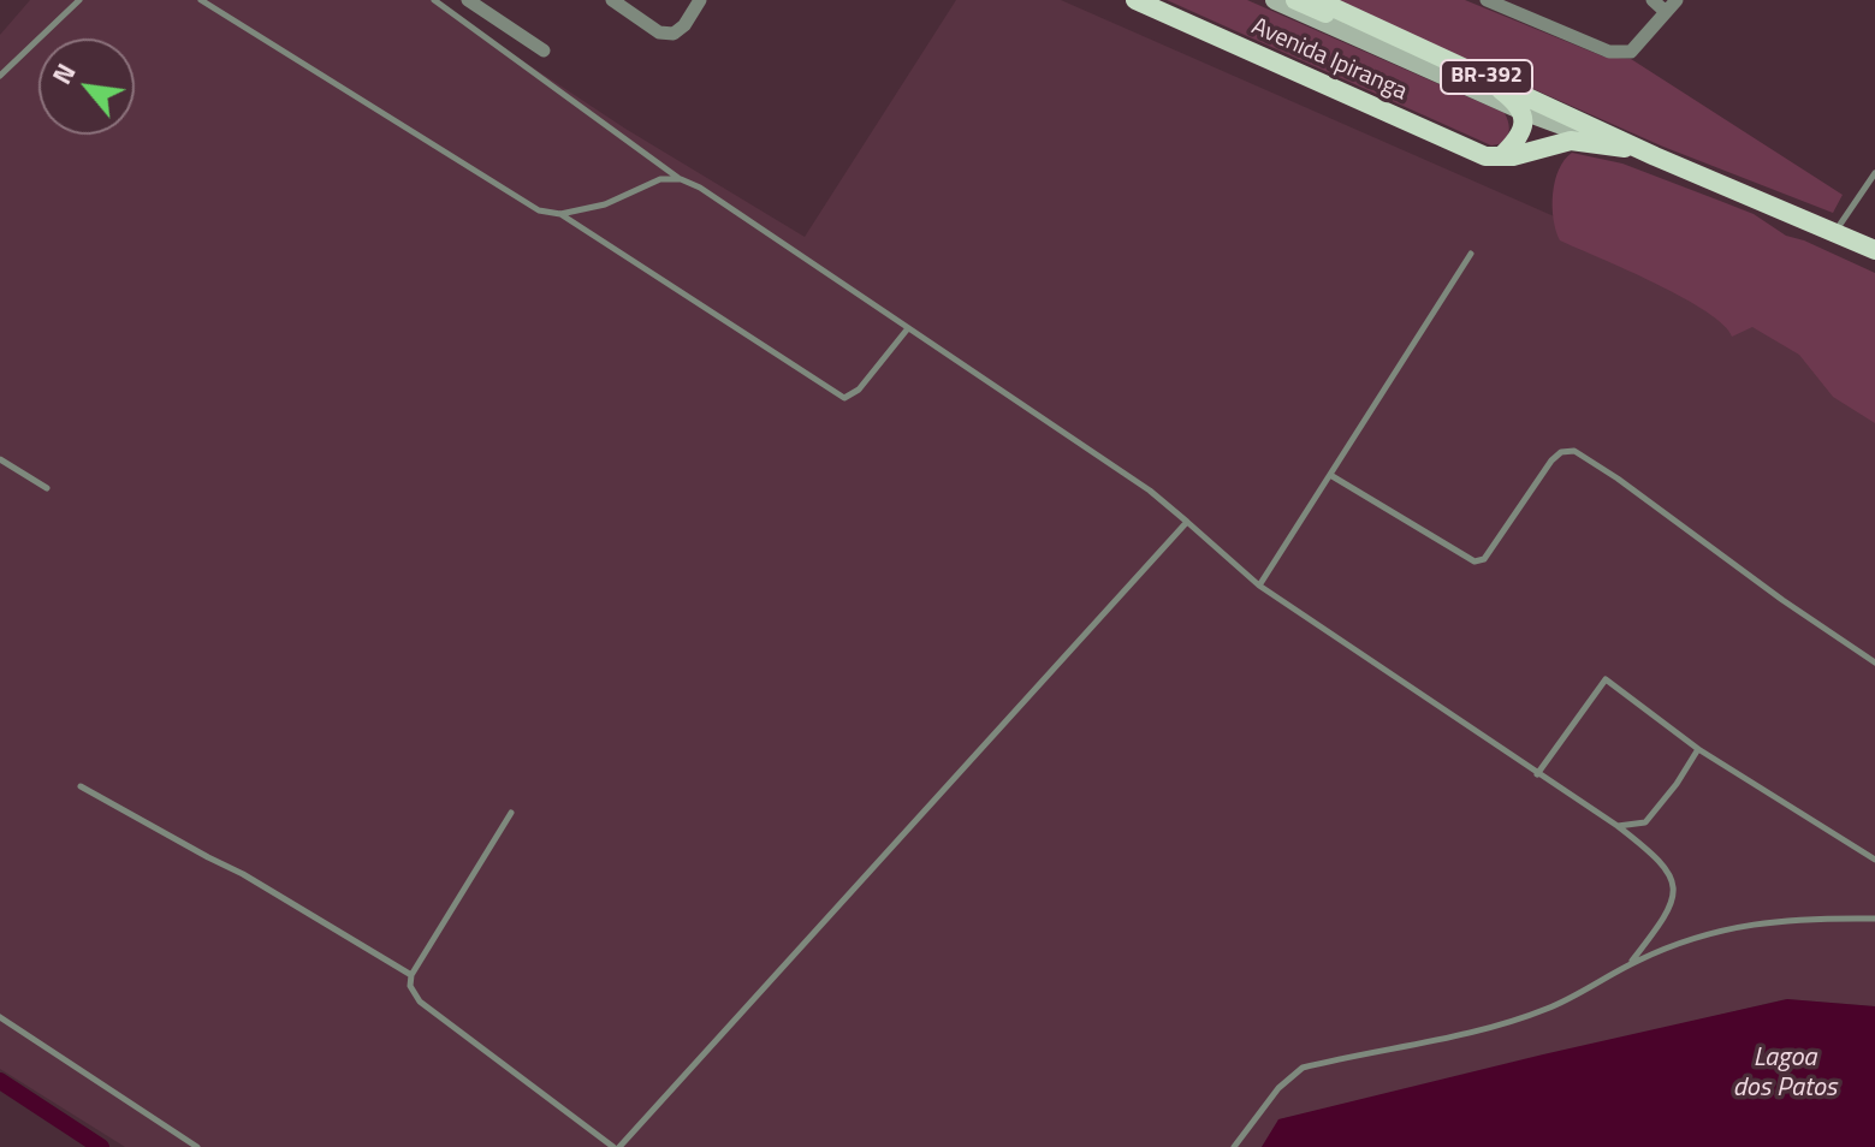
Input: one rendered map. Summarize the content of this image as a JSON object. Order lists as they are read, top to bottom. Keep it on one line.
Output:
{"streets":{"main road":["Avenida Ipiranga","BR-392"]},"crossings":[["Avenida Ipiranga","BR-392"]],"water":["Lagoa dos Patos"],"north":"top left"}
